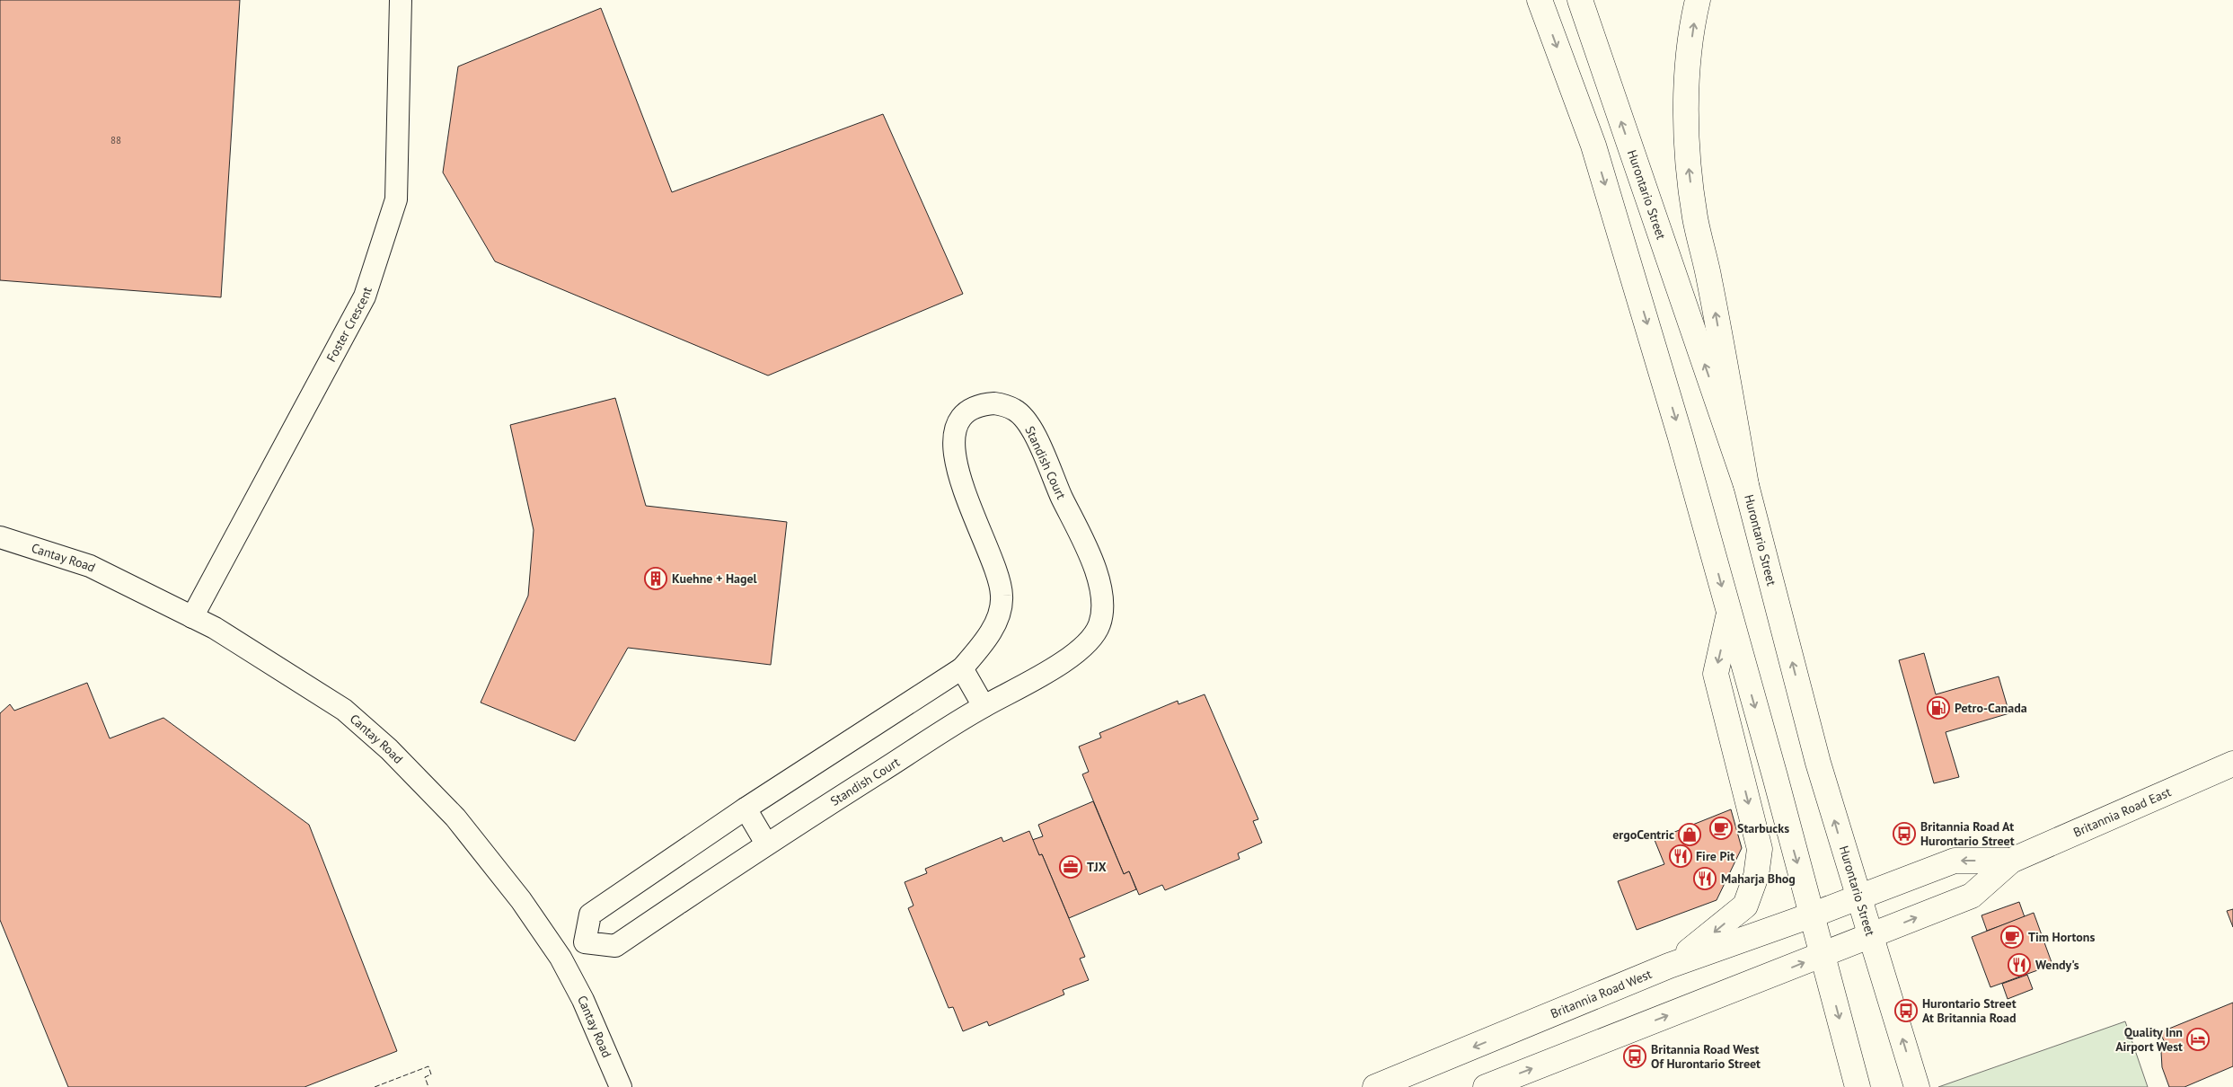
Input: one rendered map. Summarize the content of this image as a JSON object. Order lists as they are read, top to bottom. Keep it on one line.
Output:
{"streets":{"main road":["Hurontario Street","Britannia Road East","Britannia Road West"],"street":["Foster Crescent","Standish Court","Cantay Road"]},"crossings":[["Hurontario Street","Britannia Road East"],["Foster Crescent","Cantay Road"],["Britannia Road East","Britannia Road West"]],"places":{"building":["Kuehne + Hagel"],"fuel station":["Petro-Canada"],"cafe":["Starbucks","Tim Hortons"],"bus stop":["Britannia Road At Hurontario Street","Hurontario Street At Britannia Road","Britannia Road West Of Hurontario Street"],"shop":["ergoCentric"],"restaurant":["Fire Pit","Maharja Bhog","Wendy's"],"office":["TJX"],"hotel":["Quality Inn Airport West"]},"house_numbers":["88"]}
